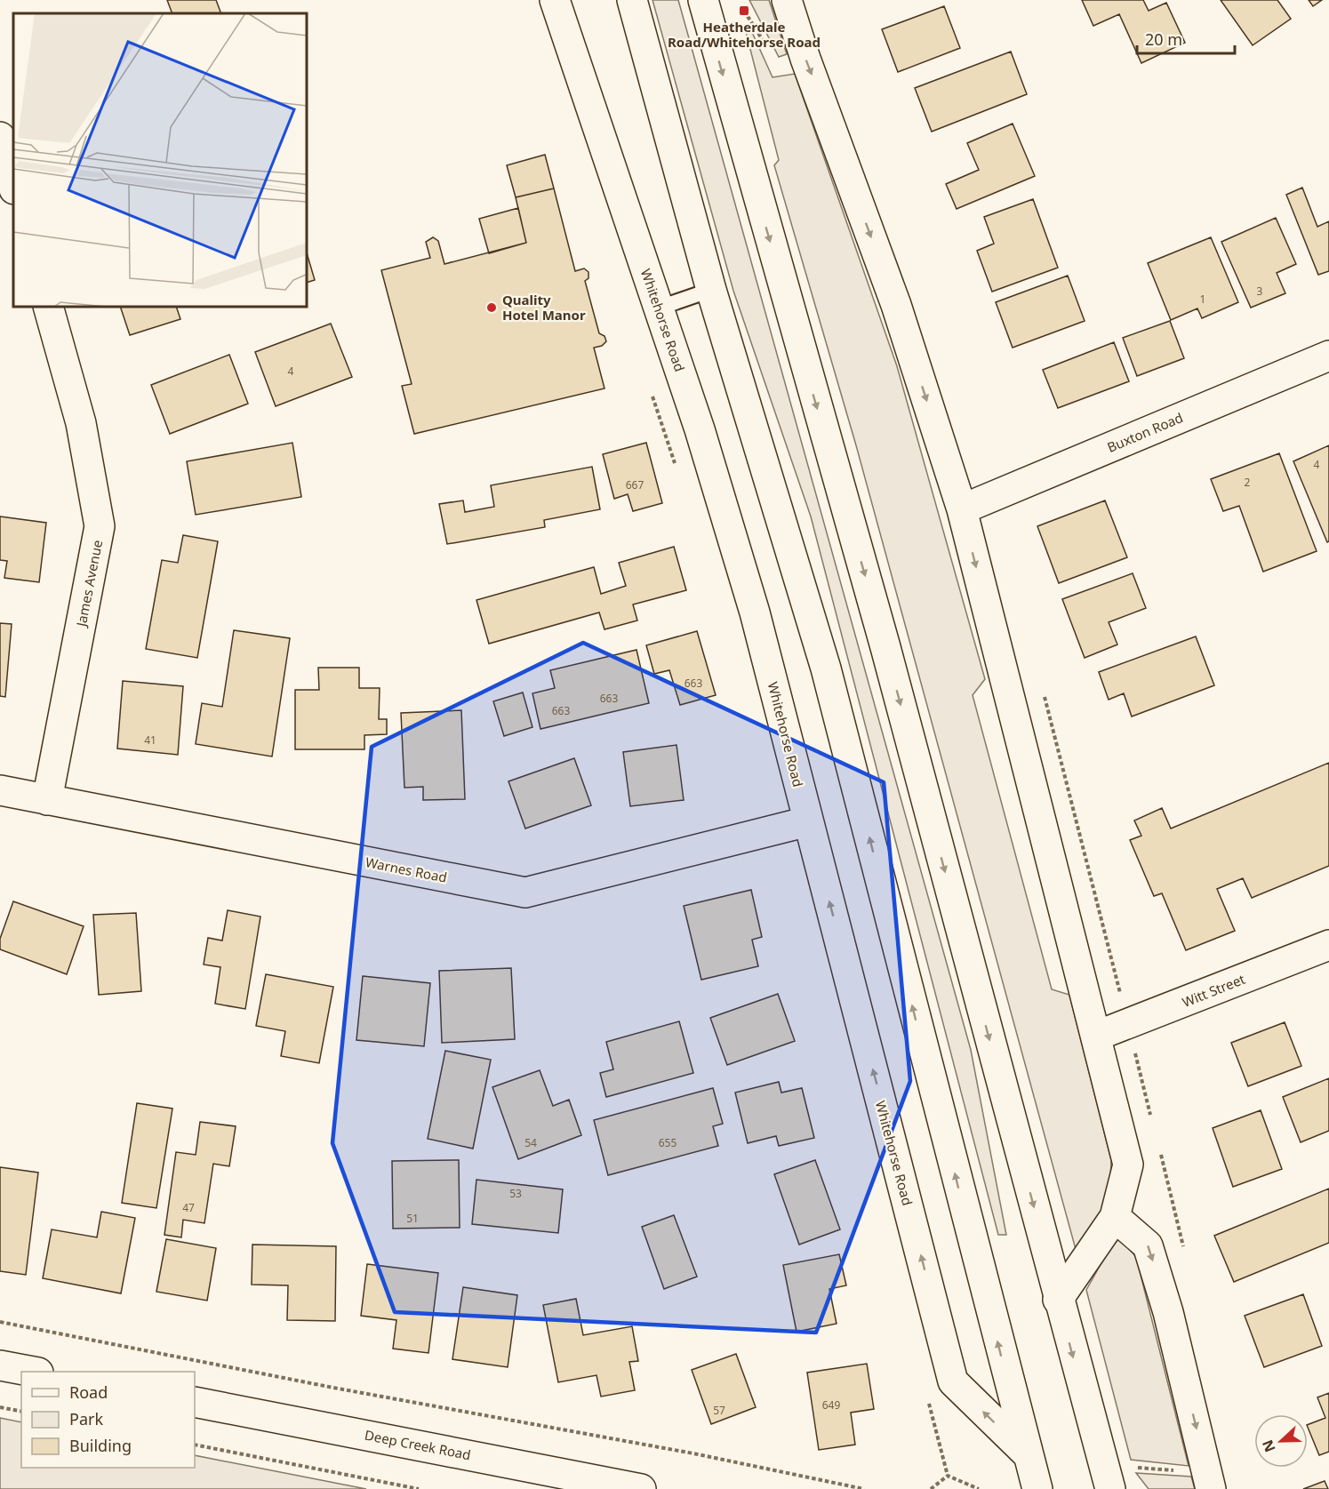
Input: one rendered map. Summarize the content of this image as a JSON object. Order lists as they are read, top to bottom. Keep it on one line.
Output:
{"streets":{"main road":["Whitehorse Road","Buxton Road","James Avenue","Warnes Road","Witt Street","Deep Creek Road"]},"crossings":[["Whitehorse Road","Warnes Road"],["James Avenue","Warnes Road"]],"places":{"transit":["Heatherdale Road/Whitehorse Road"],"other":["Quality Hotel Manor"]},"house_numbers":["3","1","4","4","2","667","663","663","663","41","54","655","53","47","51","649","57"],"legend":["Road","Park","Building"],"scale_bar":"20 m","north":"left"}
